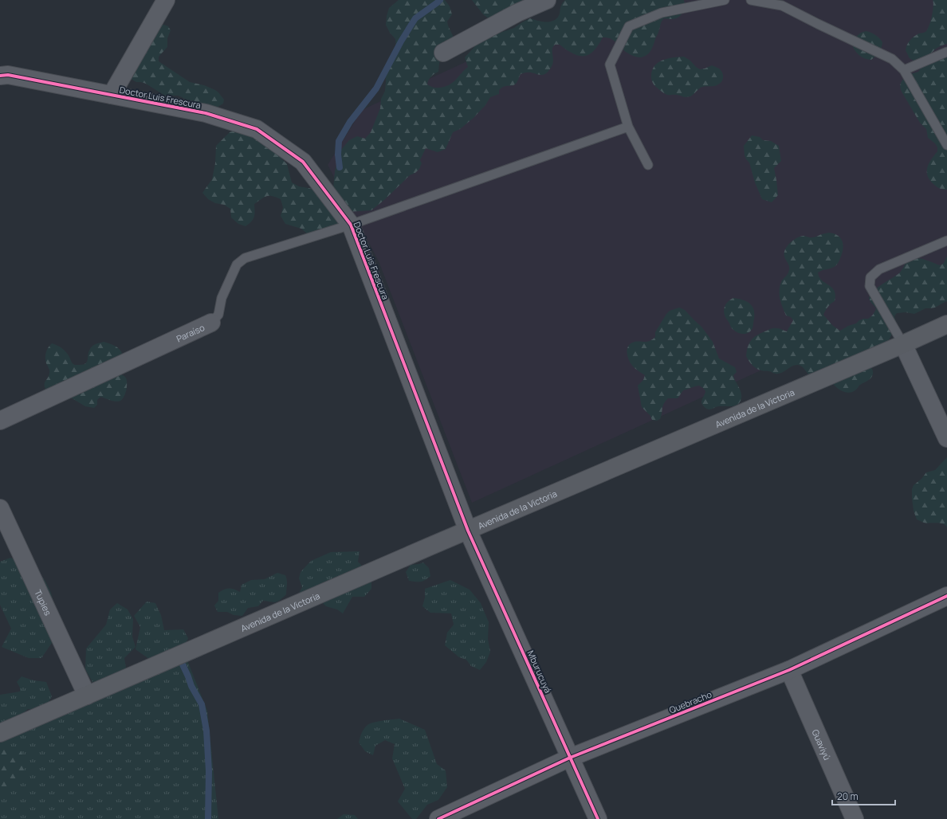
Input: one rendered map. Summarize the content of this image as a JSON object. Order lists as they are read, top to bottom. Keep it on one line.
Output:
{"streets":{"main road":["Avenida de la Victoria"],"street":["Doctor Luis Frescura","Paraíso","Tupies","Mburucuyá","Quebracho","Guaviyú"]},"crossings":[["Doctor Luis Frescura","Paraíso"],["Doctor Luis Frescura","Avenida de la Victoria"],["Doctor Luis Frescura","Mburucuyá"],["Avenida de la Victoria","Tupies"],["Avenida de la Victoria","Mburucuyá"],["Mburucuyá","Quebracho"],["Quebracho","Guaviyú"]],"scale_bar":"20 m"}
